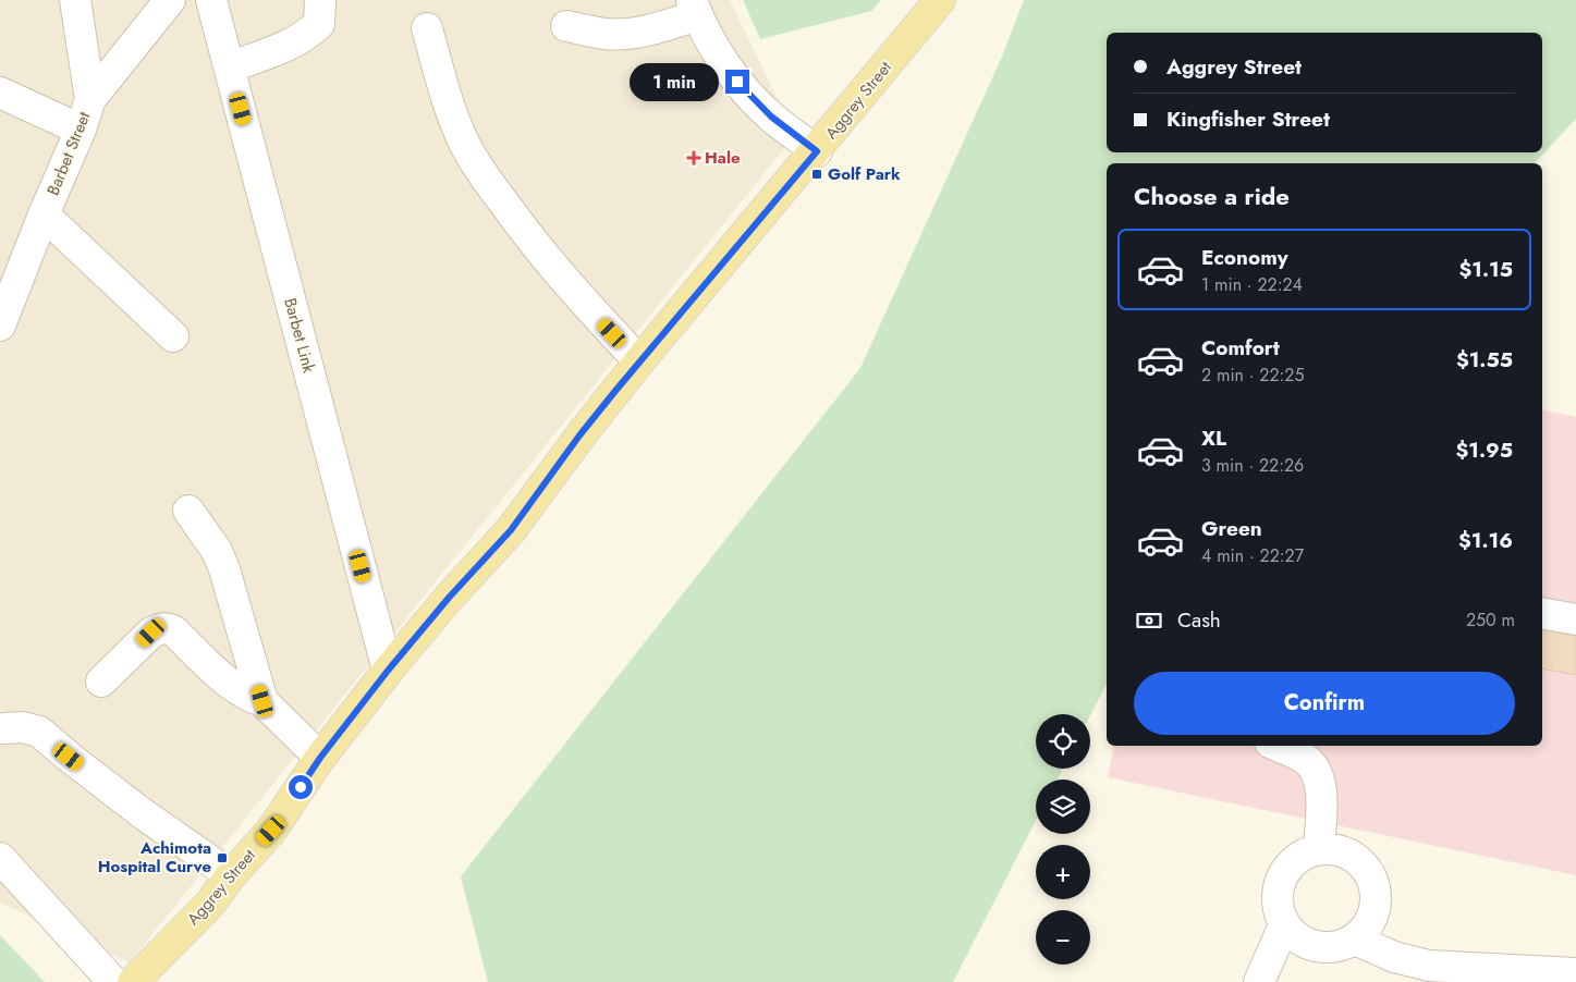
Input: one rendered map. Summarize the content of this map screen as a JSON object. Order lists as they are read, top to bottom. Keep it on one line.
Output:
{"streets":{"main road":["Aggrey Street"],"street":["Barbet Street","Barbet Link"]},"crossings":[["Aggrey Street","Barbet Link"]],"places":{"health":["Hale"],"transit":["Golf Park","Achimota Hospital Curve"]},"page":{"banner":["Aggrey Street","Kingfisher Street"],"bubble":"1 min","heading":"Choose a ride","list":[{"name":"Economy","note":"1 min · 22:24","value":"$1.15"},{"name":"Comfort","note":"2 min · 22:25","value":"$1.55"},{"name":"XL","note":"3 min · 22:26","value":"$1.95"},{"name":"Green","note":"4 min · 22:27","value":"$1.16"}],"pay":["Cash","250 m"],"buttons":"Confirm","map_buttons":["+","−"]}}
